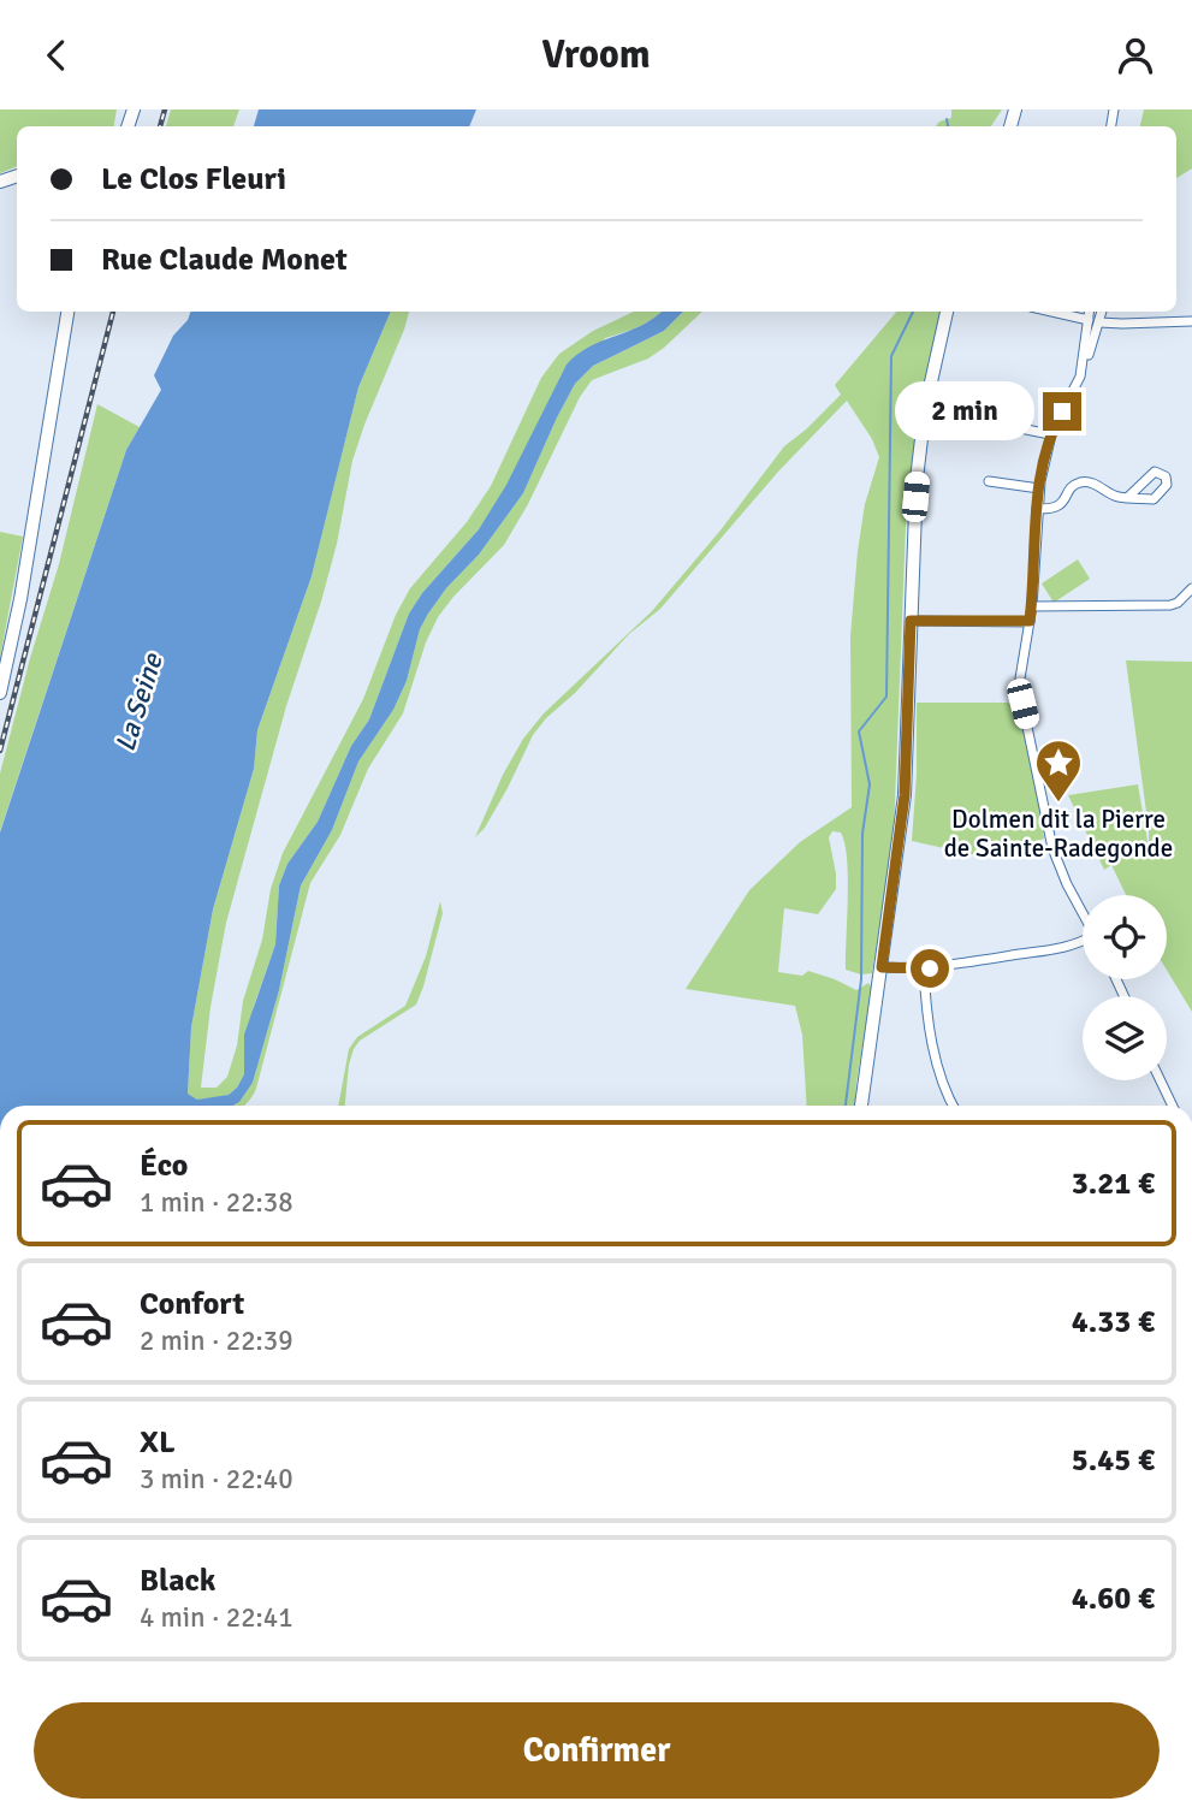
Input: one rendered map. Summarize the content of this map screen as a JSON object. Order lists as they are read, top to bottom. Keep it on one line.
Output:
{"water":["La Seine"],"places":{"place":["Dolmen dit la Pierre de Sainte-Radegonde"]},"page":{"header":"Vroom","banner":["Le Clos Fleuri","Rue Claude Monet"],"bubble":"2 min","list":[{"name":"Éco","note":"1 min · 22:38","value":"3.21 €"},{"name":"Confort","note":"2 min · 22:39","value":"4.33 €"},{"name":"XL","note":"3 min · 22:40","value":"5.45 €"},{"name":"Black","note":"4 min · 22:41","value":"4.60 €"}],"buttons":"Confirmer"}}
